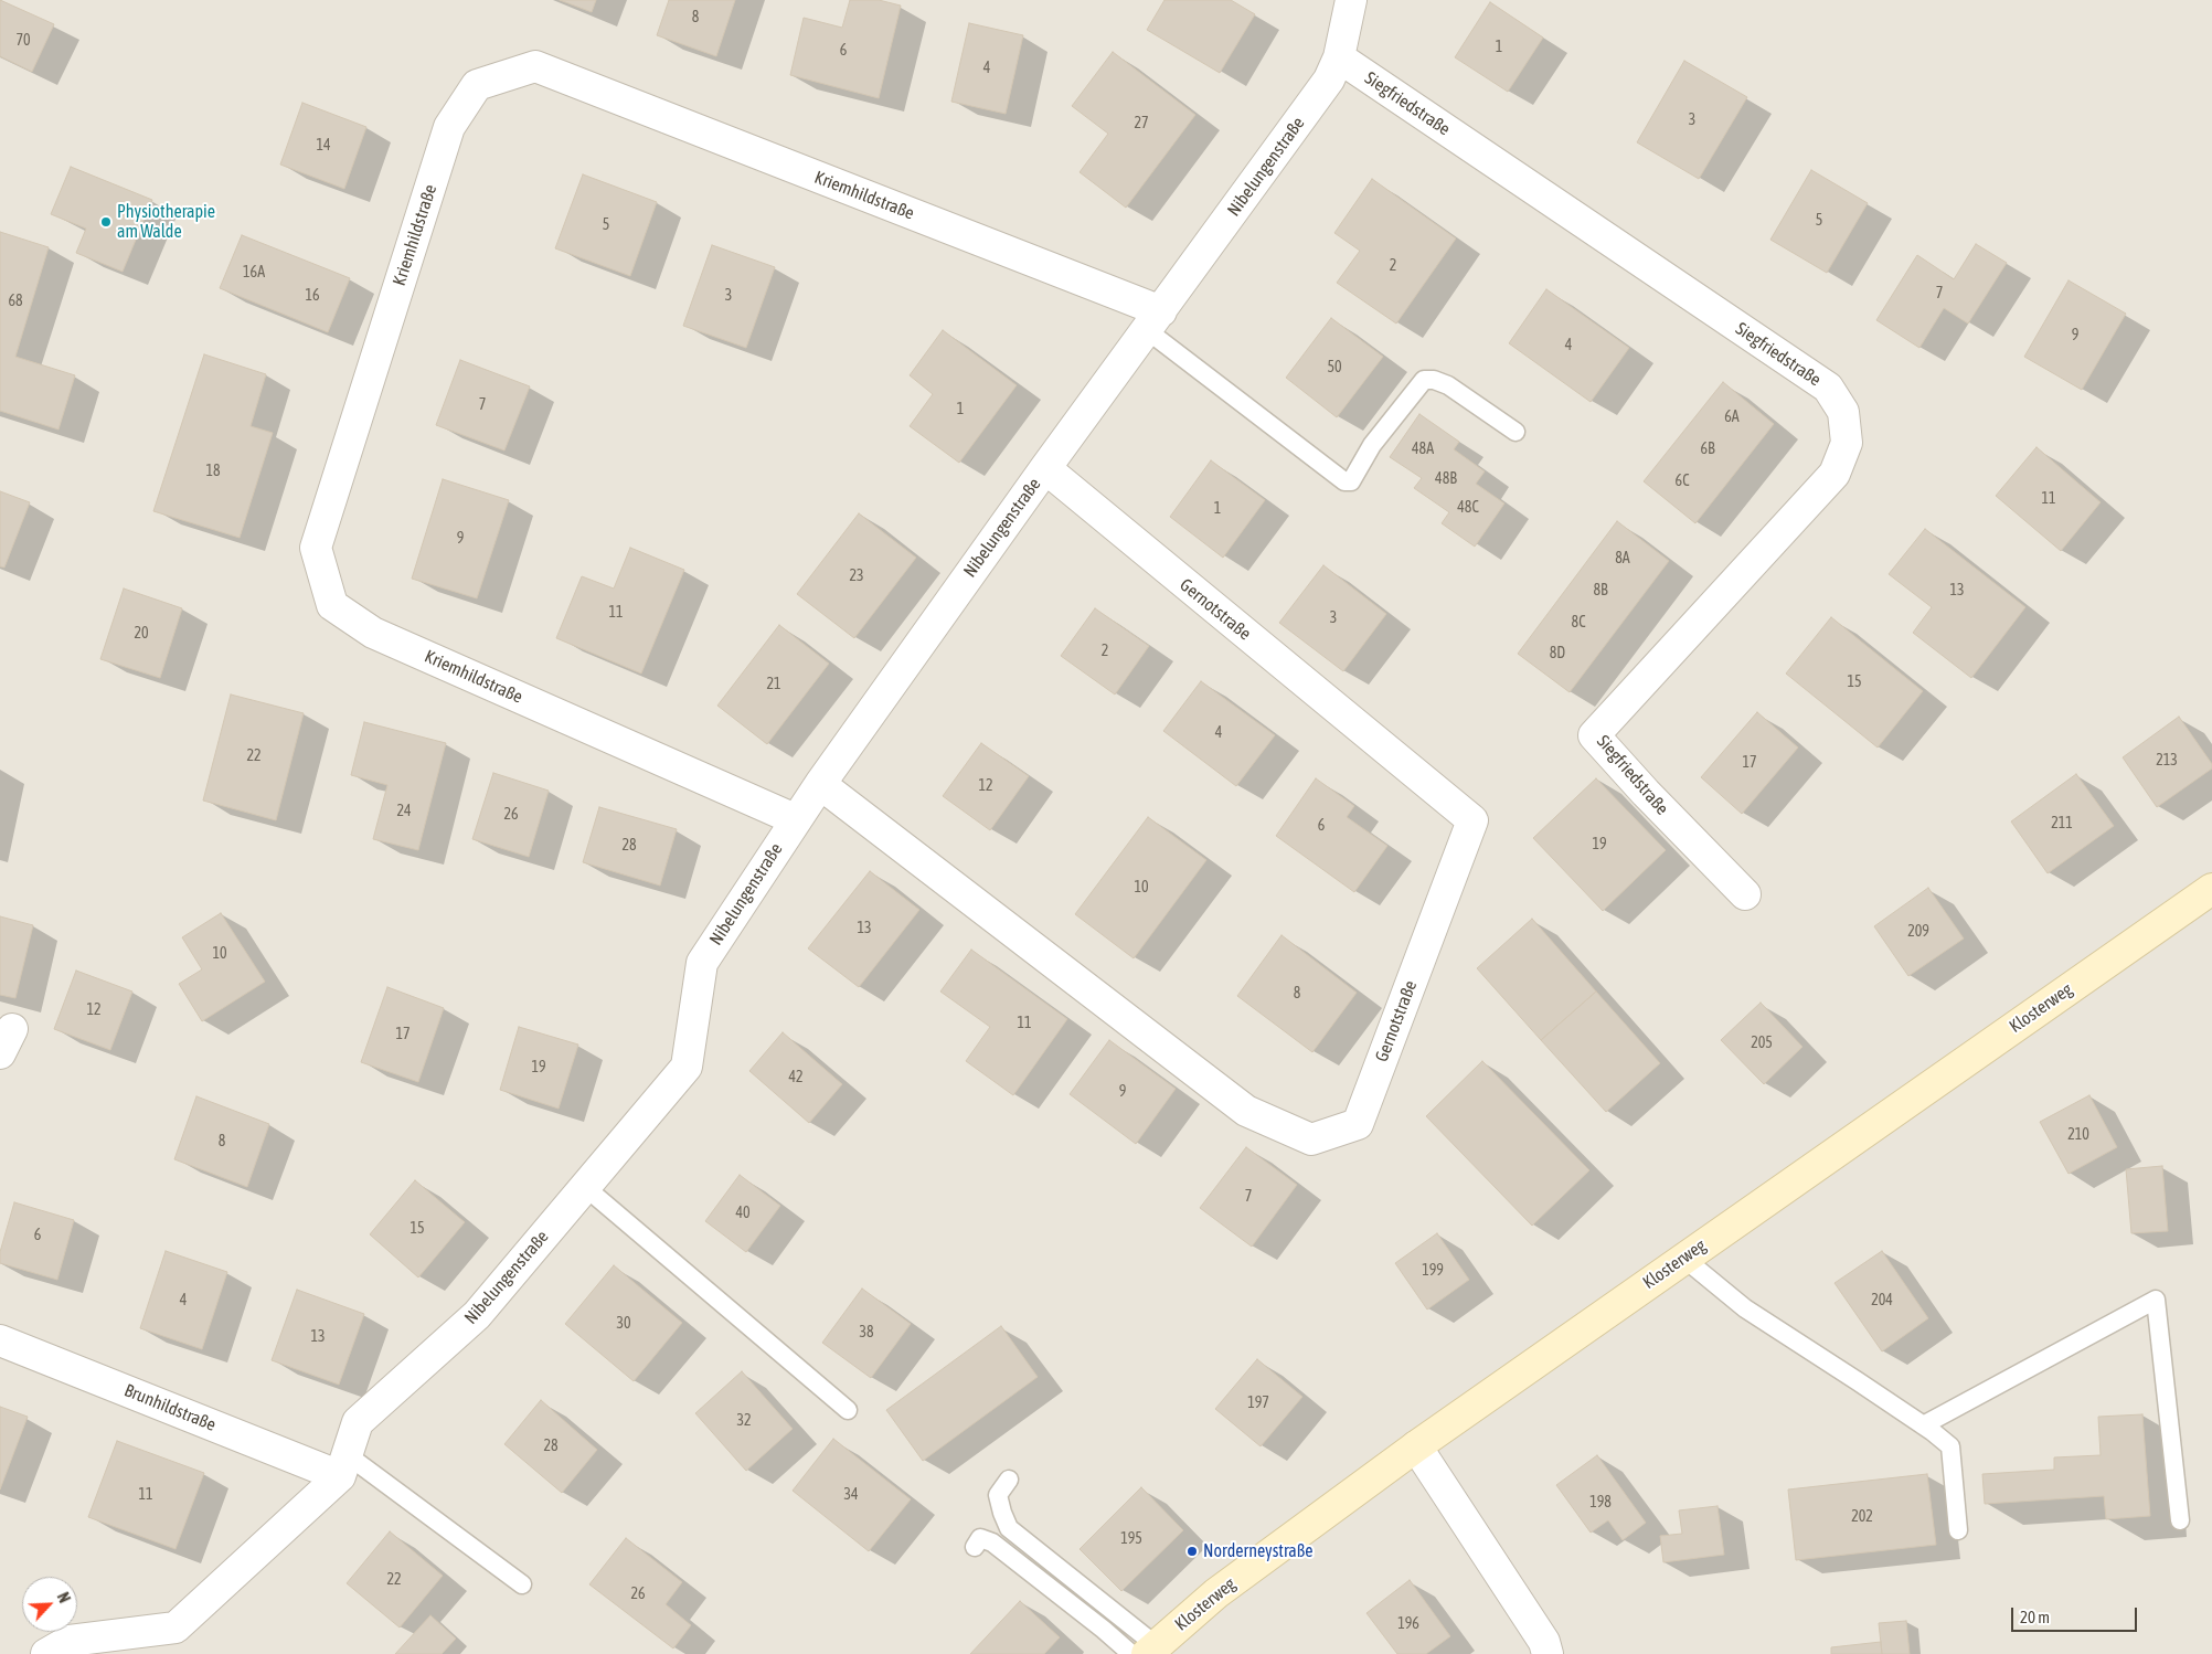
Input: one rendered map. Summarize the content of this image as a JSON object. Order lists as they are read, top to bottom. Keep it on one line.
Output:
{"streets":{"street":["Siegfriedstraße","Nibelungenstraße","Kriemhildstraße","Gernotstraße","Klosterweg","Brunhildstraße"]},"crossings":[["Siegfriedstraße","Nibelungenstraße"],["Nibelungenstraße","Kriemhildstraße"],["Nibelungenstraße","Gernotstraße"],["Nibelungenstraße","Brunhildstraße"]],"places":["Physiotherapie am Walde","Norderneystraße"],"house_numbers":["8","70","1","6","4","3","27","14","5","5","2","16A","7","16","3","68","9","4","50","7","1","6A","48A","6B","18","48B","6C","11","48C","1","9","8A","23","8B","13","11","3","8C","20","2","8D","15","21","4","22","213","17","12","24","26","211","6","19","28","10","13","209","10","8","12","11","17","205","19","42","9","210","8","7","40","15","6","199","4","204","30","38","13","197","32","28","11","34","198","202","195","22","26","196"],"scale_bar":"20 m","north":"top right"}
